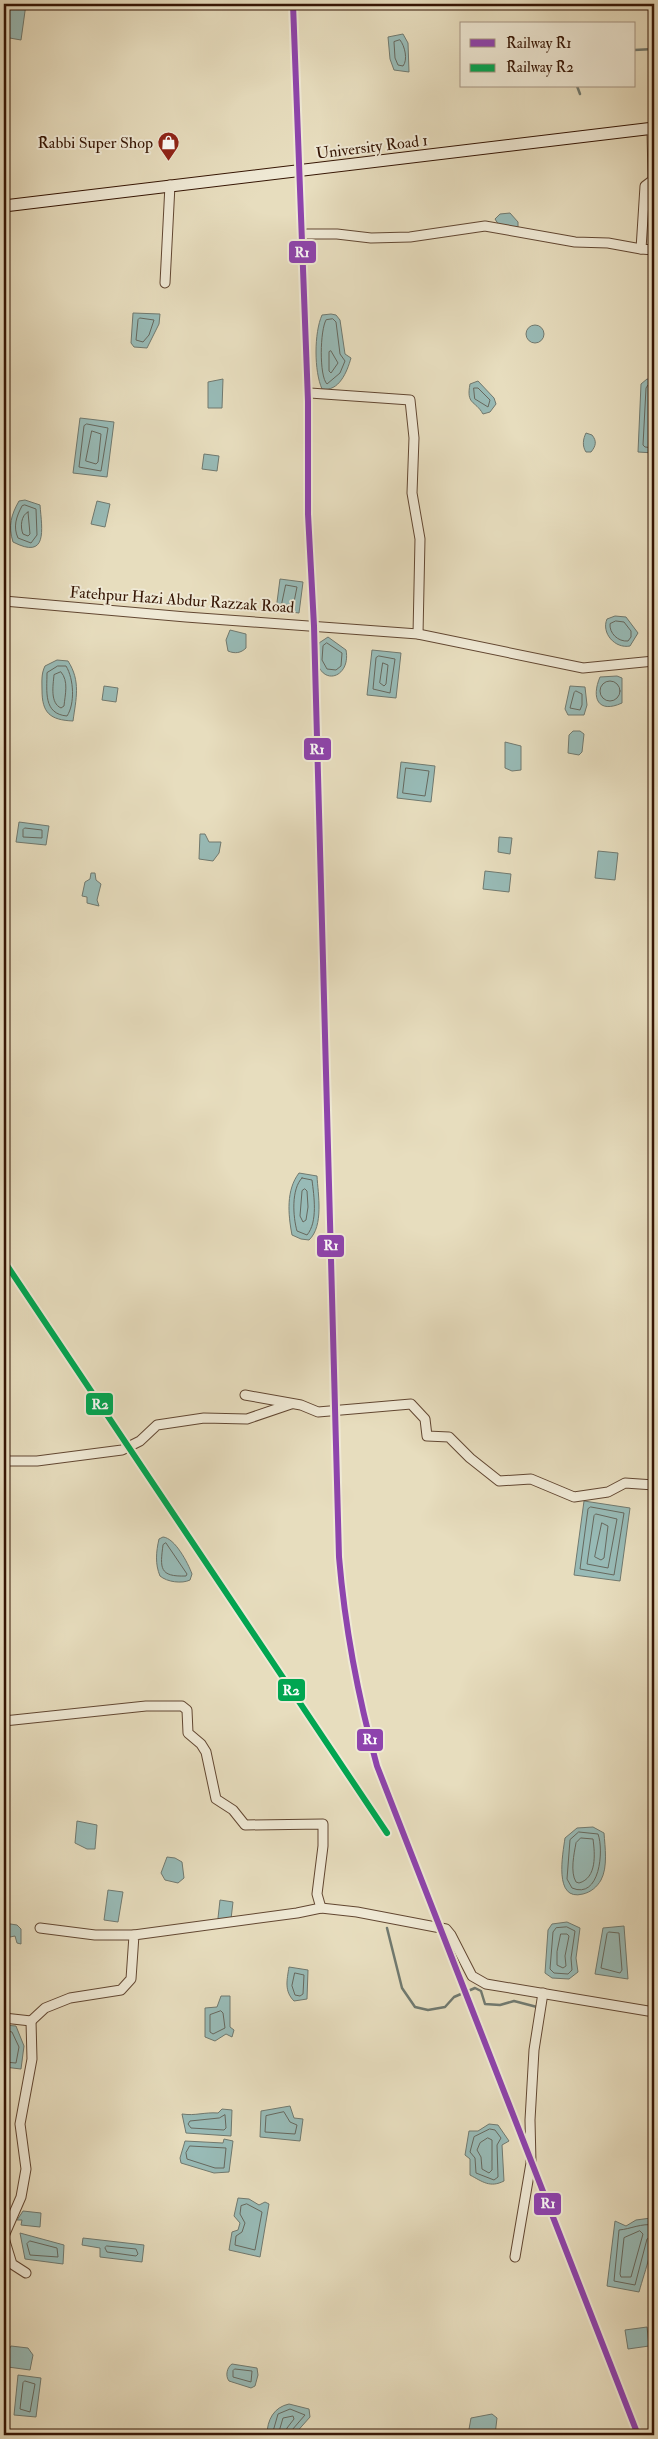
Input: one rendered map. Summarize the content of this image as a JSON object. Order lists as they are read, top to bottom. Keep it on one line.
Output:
{"streets":{"main road":["University Road 1"],"street":["Fatehpur Hazi Abdur Razzak Road"]},"places":{"shop":["Rabbi Super Shop"]},"lines":["rail line R1","rail line R2"],"legend":["Railway R1","Railway R2"]}
